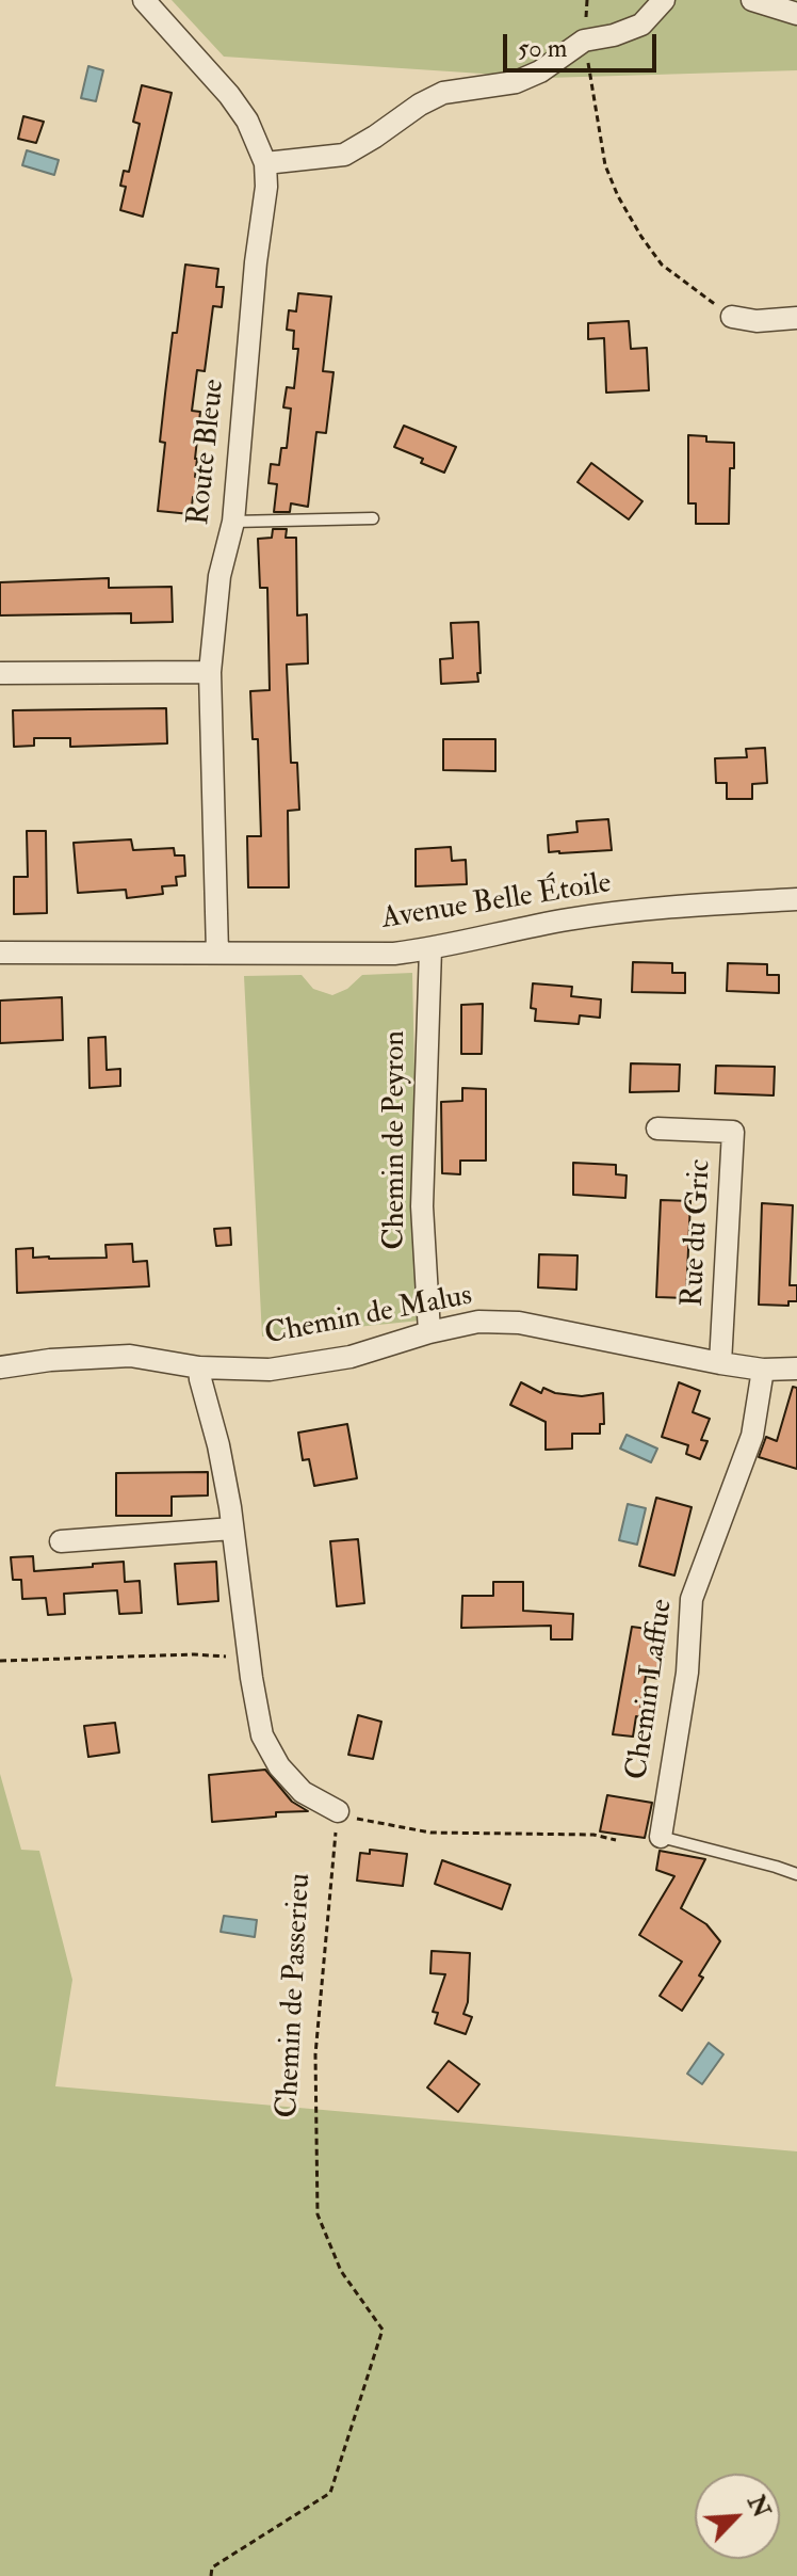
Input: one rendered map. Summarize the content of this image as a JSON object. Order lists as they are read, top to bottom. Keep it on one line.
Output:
{"streets":{"street":["Route Bleue","Avenue Belle Étoile","Chemin de Peyron","Rue du Gric","Chemin de Malus","Chemin Laffue"],"path":["Chemin de Passerieu"]},"crossings":[["Route Bleue","Avenue Belle Étoile"],["Avenue Belle Étoile","Chemin de Peyron"],["Chemin de Peyron","Chemin de Malus"],["Rue du Gric","Chemin de Malus"],["Chemin de Malus","Chemin Laffue"]],"scale_bar":"50 m","north":"top right"}
